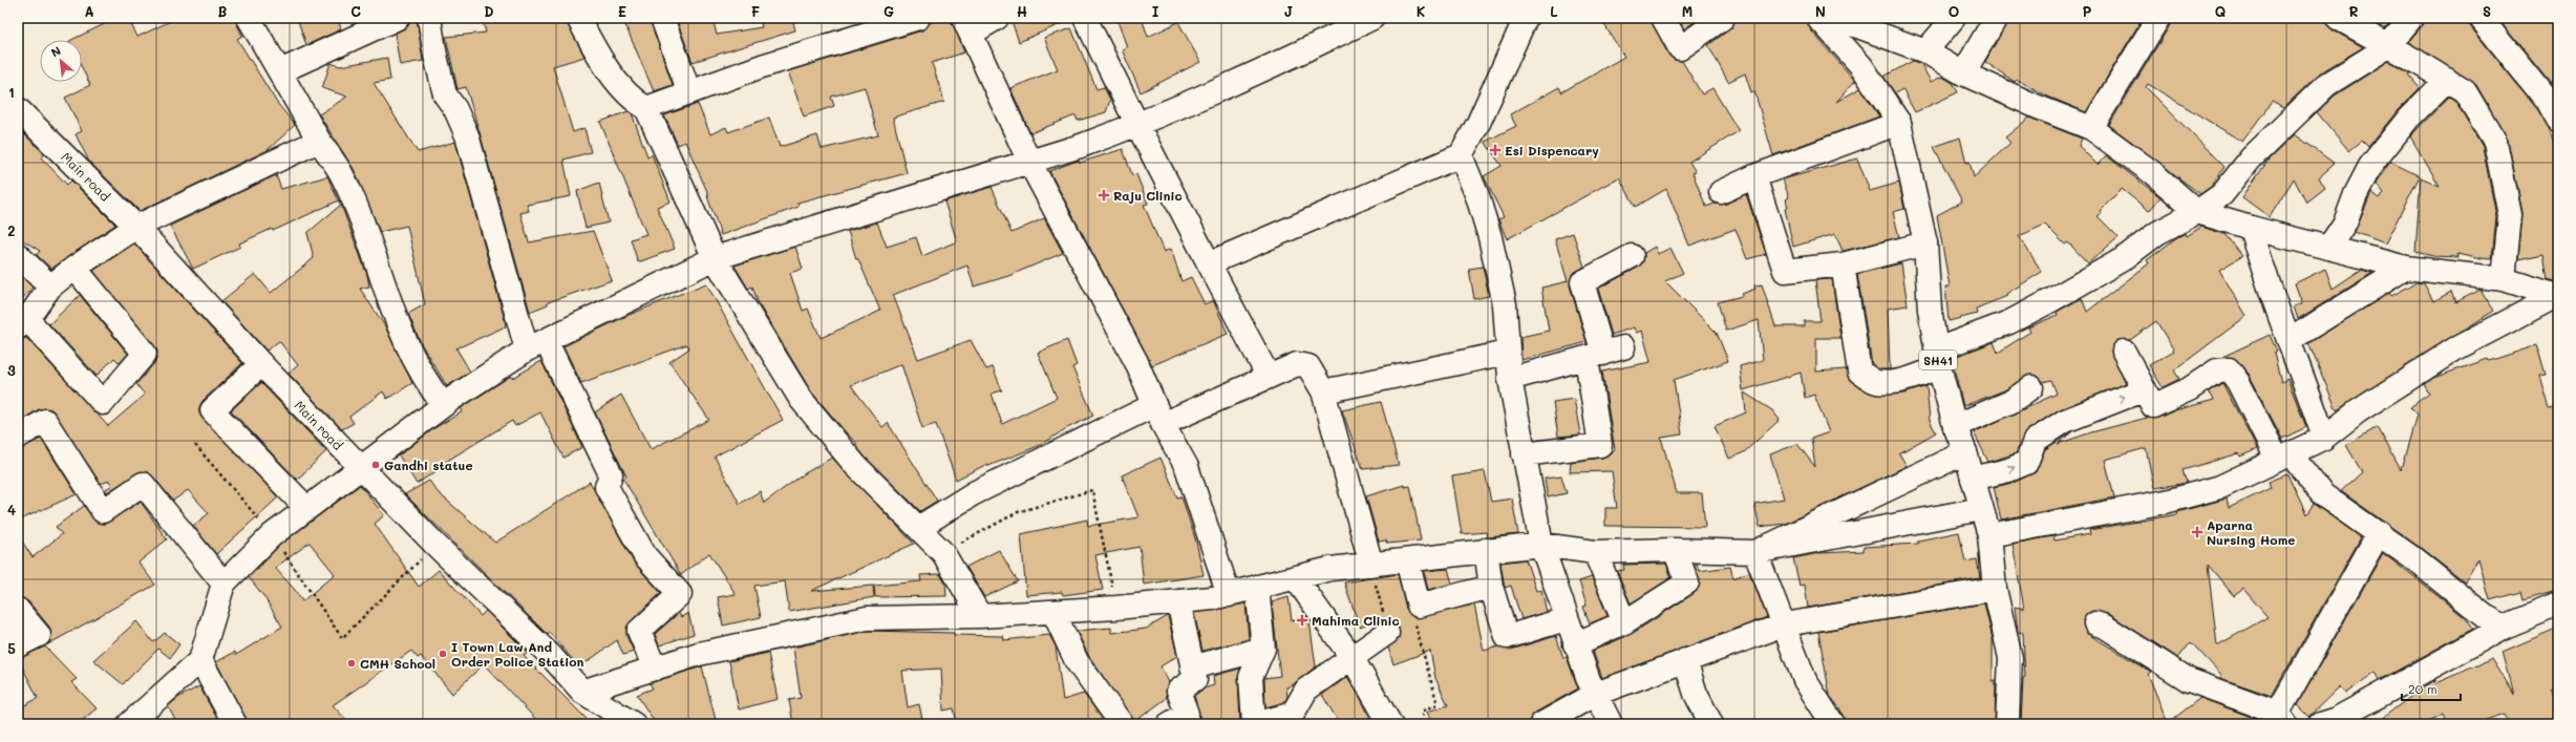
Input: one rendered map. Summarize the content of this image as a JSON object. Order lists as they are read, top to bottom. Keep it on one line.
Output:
{"streets":{"street":["Main road","SH41"]},"places":{"health":["Esi Dispencary","Raju Clinic","Aparna Nursing Home","Mahima Clinic"],"other":["Gandhi statue","I Town Law And Order Police Station","CMH School"]},"scale_bar":"20 m","north":"top left","grid":{"columns":["A","B","C","D","E","F","G","H","I","J","K","L","M","N","O","P","Q","R","S"],"rows":["1","2","3","4","5"]}}
